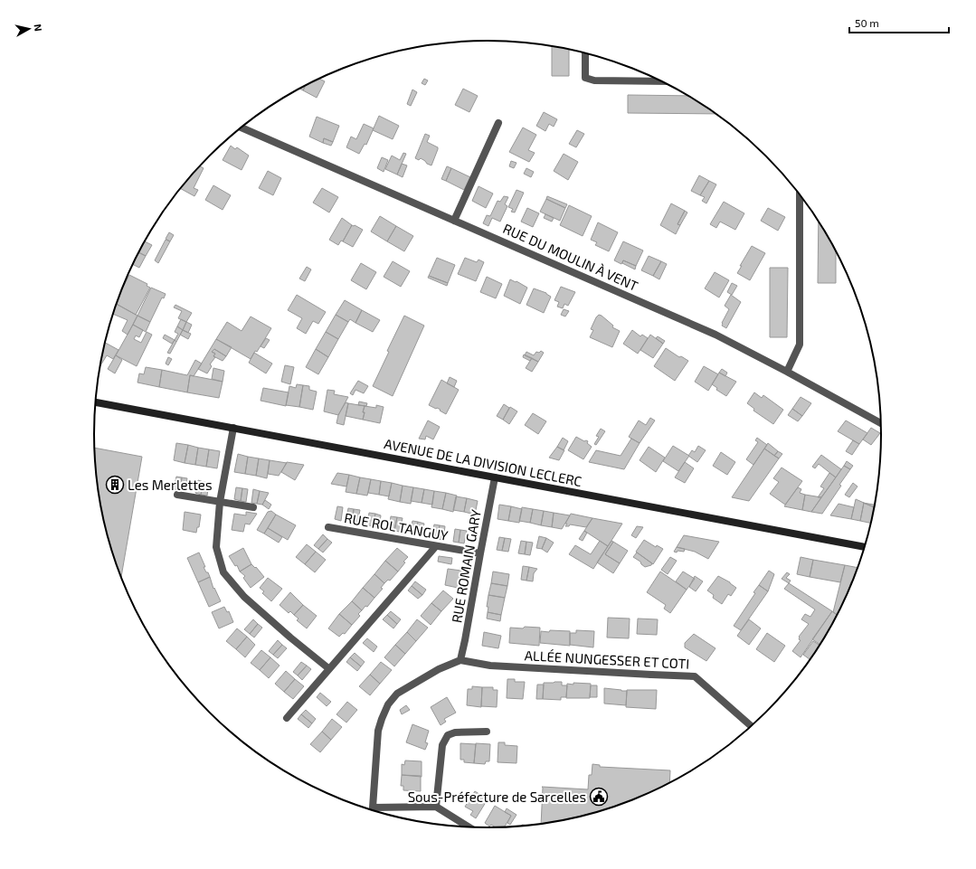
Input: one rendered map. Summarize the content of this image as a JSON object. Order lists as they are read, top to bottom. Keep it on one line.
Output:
{"streets":{"main road":["AVENUE DE LA DIVISION LECLERC"],"street":["RUE DU MOULIN À VENT","RUE ROL TANGUY","RUE ROMAIN GARY","ALLÉE NUNGESSER ET COTI"]},"crossings":[["AVENUE DE LA DIVISION LECLERC","RUE ROMAIN GARY"],["RUE ROL TANGUY","RUE ROMAIN GARY"],["RUE ROMAIN GARY","ALLÉE NUNGESSER ET COTI"]],"places":{"building":["Les Merlettes"],"public building":["Sous-Préfecture de Sarcelles"]},"scale_bar":"50 m","north":"right"}
